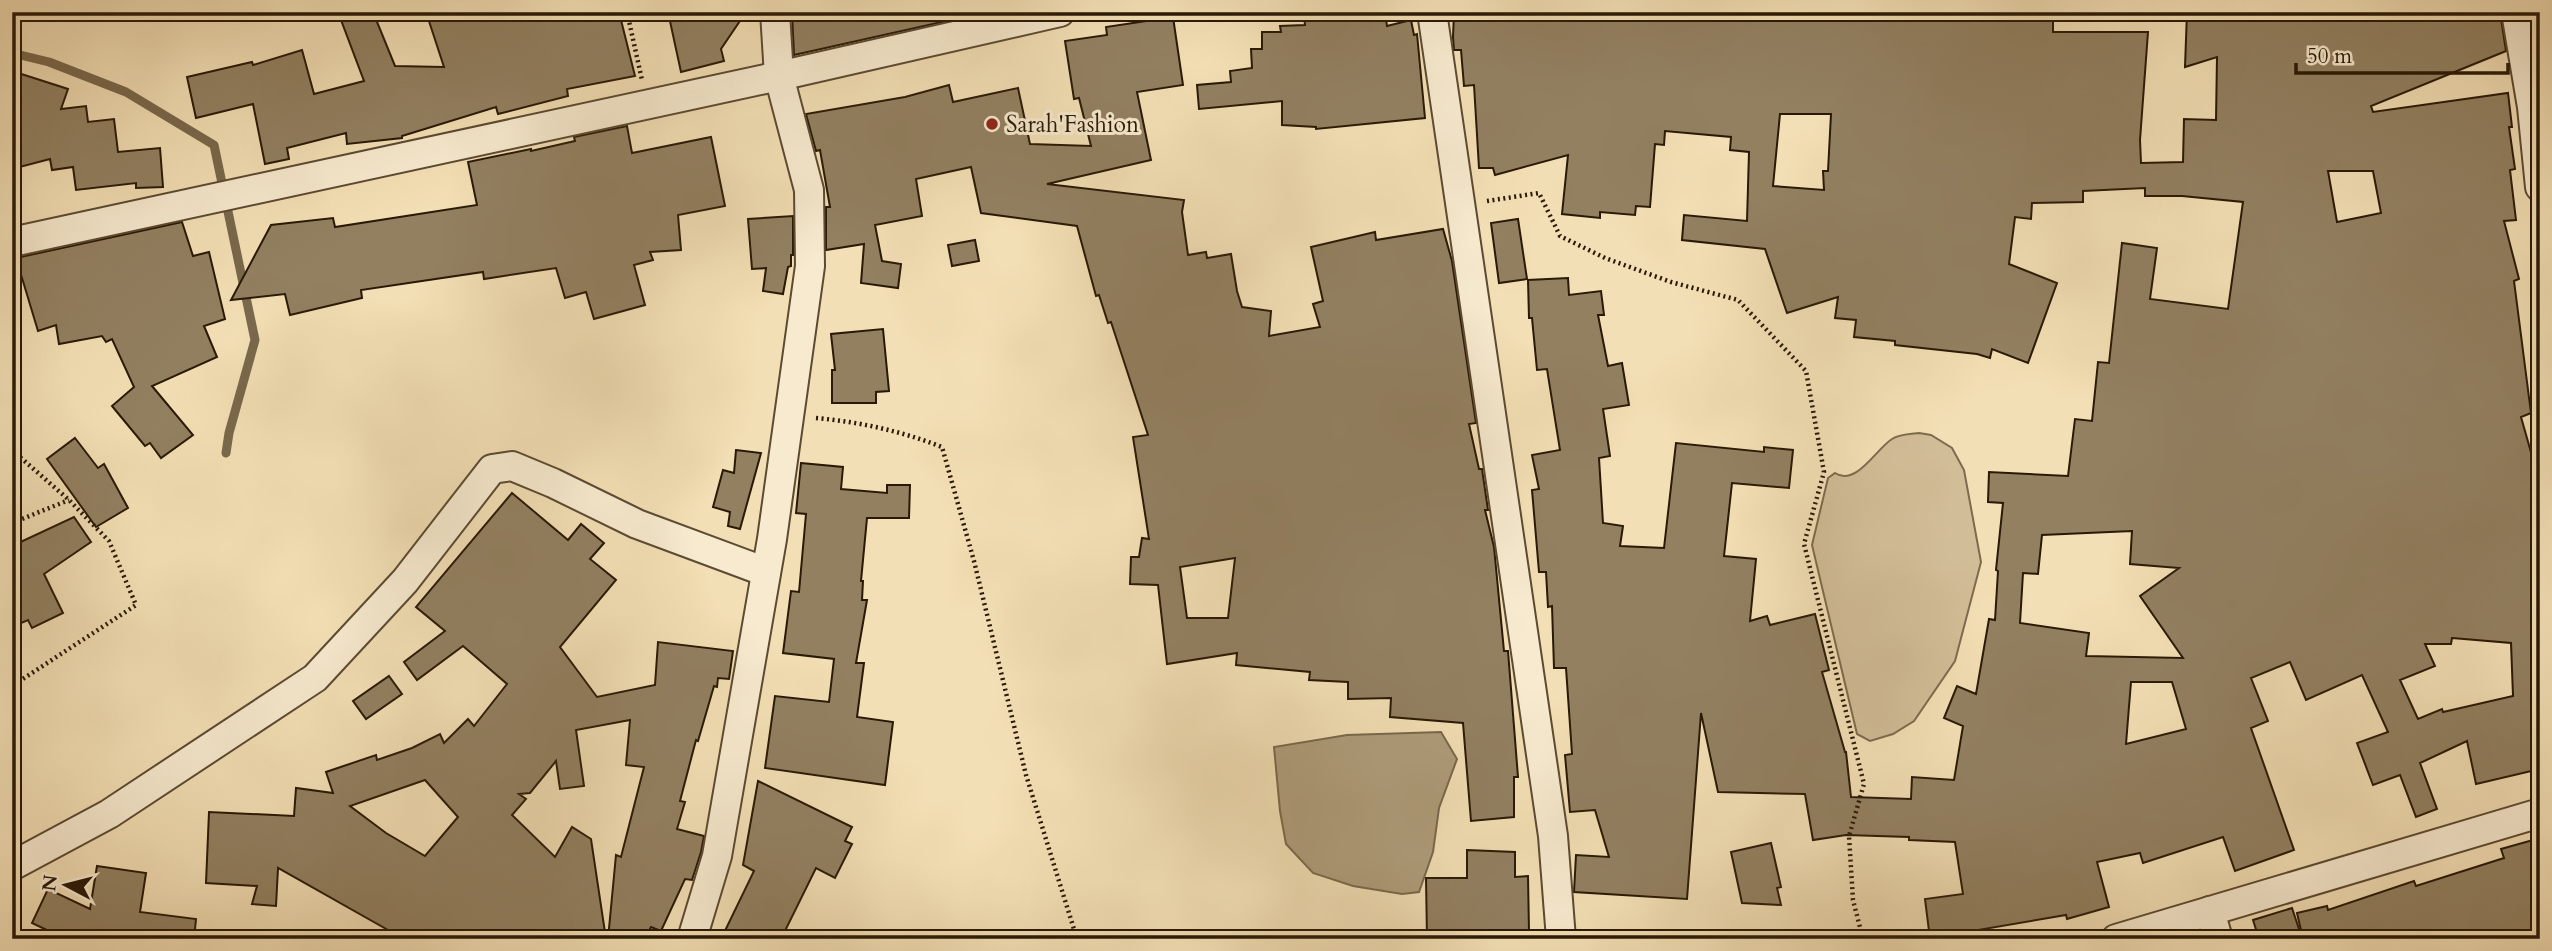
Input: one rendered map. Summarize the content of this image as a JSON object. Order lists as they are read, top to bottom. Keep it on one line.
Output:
{"places":["Sarah'Fashion"],"scale_bar":"50 m","north":"left"}
